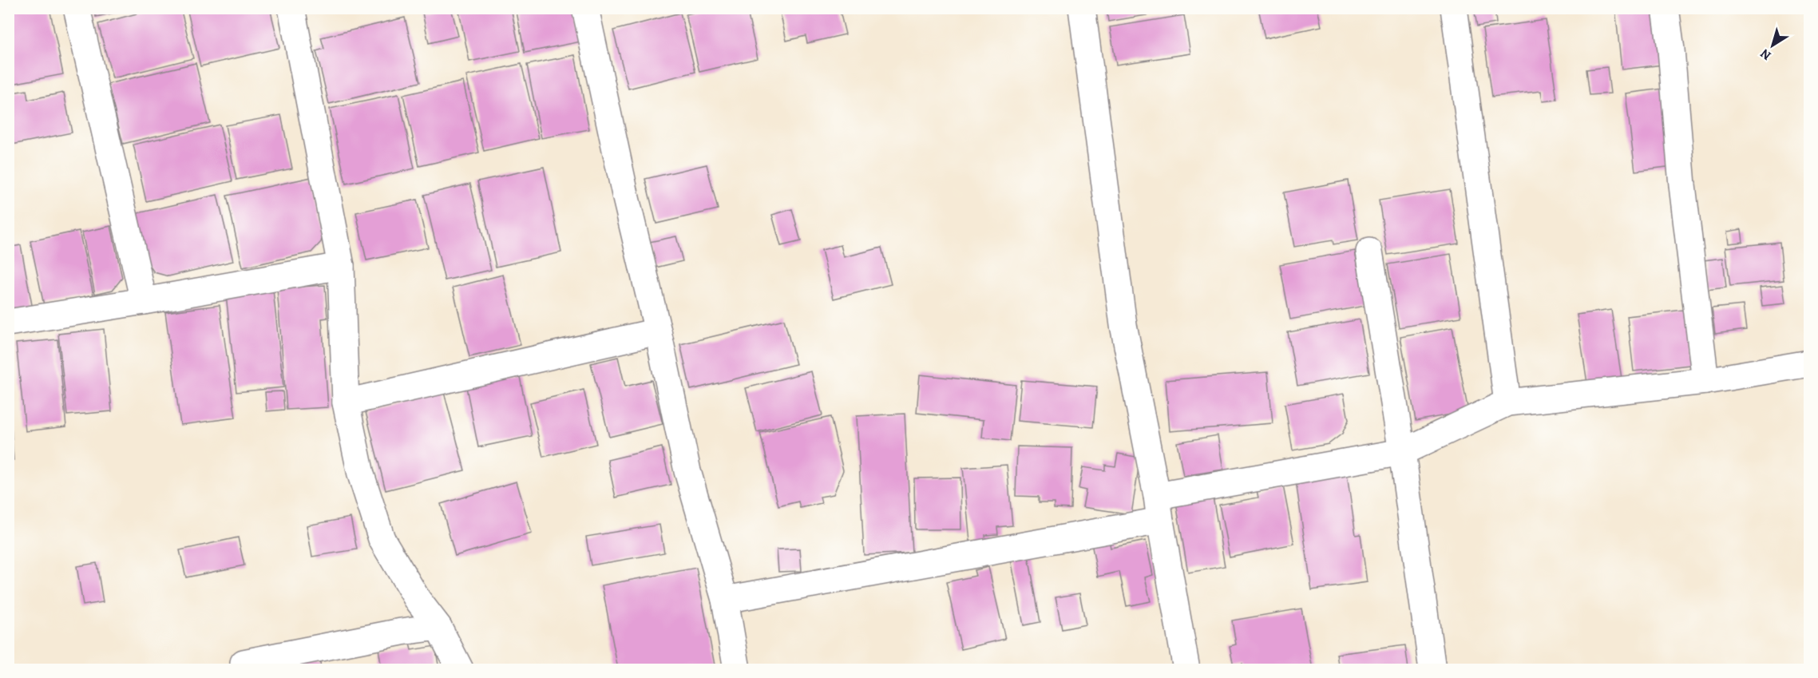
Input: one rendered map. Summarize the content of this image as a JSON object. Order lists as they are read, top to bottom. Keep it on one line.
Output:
{"north":"bottom left"}
